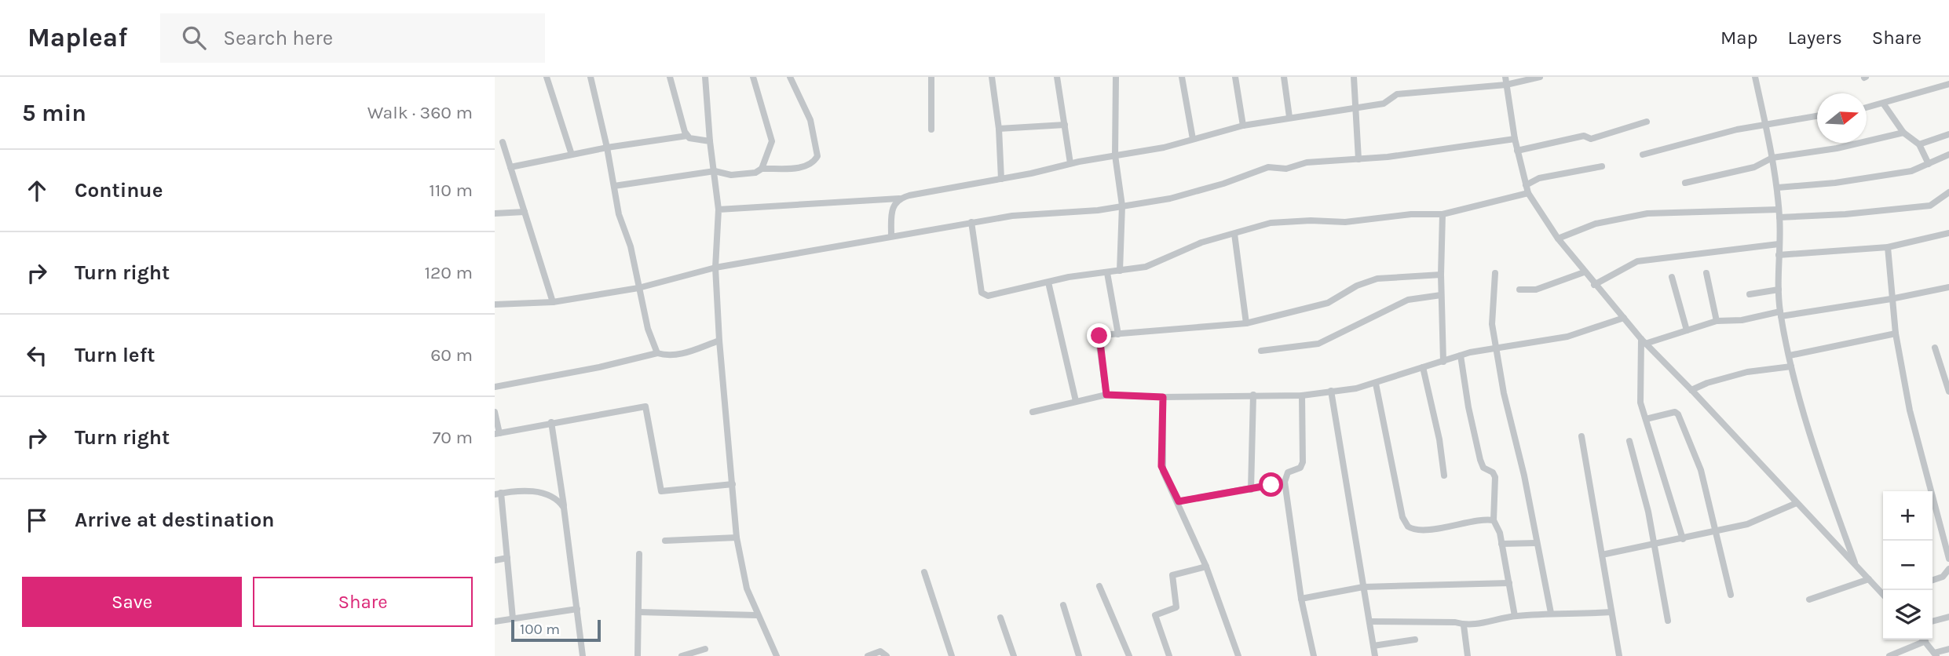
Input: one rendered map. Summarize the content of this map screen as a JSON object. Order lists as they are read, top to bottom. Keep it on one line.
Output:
{"scale_bar":"100 m","north":"right","page":{"header":"Mapleaf","search":"Search here","nav":["Map","Layers","Share"],"heading":["5 min","Walk · 360 m"],"list":[["Continue","110 m"],["Turn right","120 m"],["Turn left","60 m"],["Turn right","70 m"],"Arrive at destination"],"map_buttons":["+","−"],"buttons":["Save","Share"],"scale":"100 m"}}
